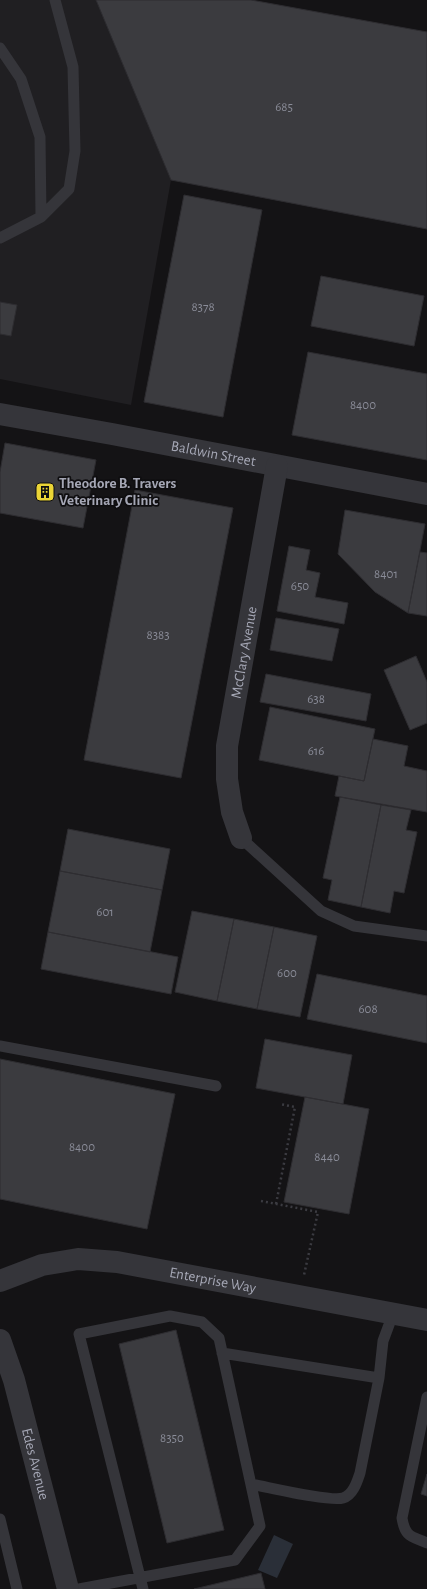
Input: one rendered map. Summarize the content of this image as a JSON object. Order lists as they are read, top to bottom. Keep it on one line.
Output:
{"streets":{"street":["Baldwin Street","McClary Avenue","Enterprise Way","Edes Avenue"]},"crossings":[["Baldwin Street","McClary Avenue"]],"places":{"building":["Theodore B. Travers Veterinary Clinic"]},"house_numbers":["685","8378","8400","8401","650","8383","638","616","601","600","608","8400","8440","8350"]}
